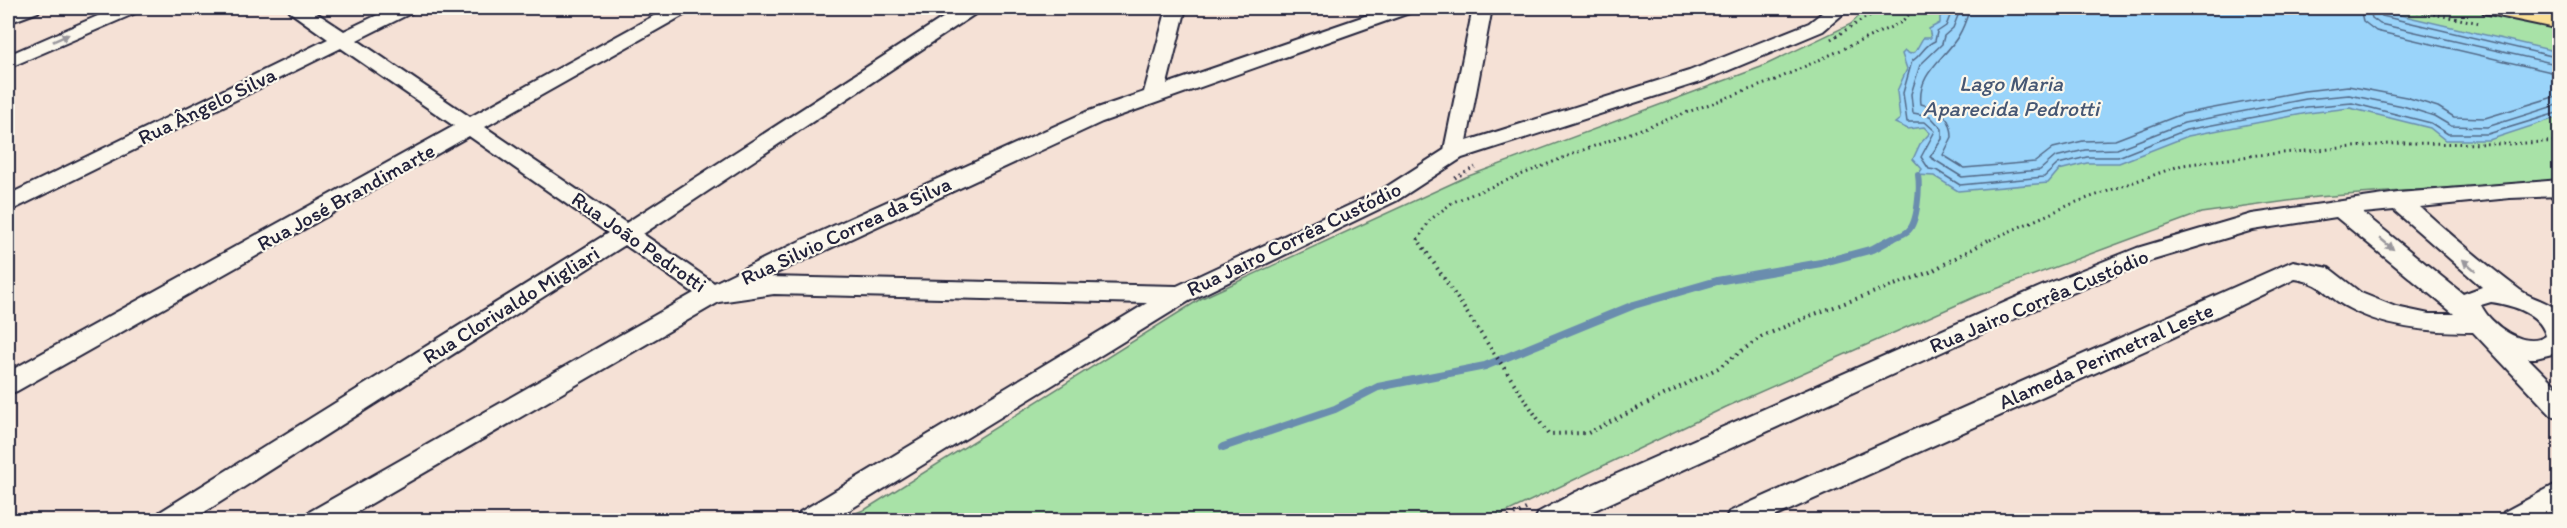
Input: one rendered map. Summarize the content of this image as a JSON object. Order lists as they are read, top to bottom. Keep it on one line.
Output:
{"streets":{"street":["Rua Ângelo Silva","Rua José Brandimarte","Rua Silvio Correa da Silva","Rua Jairo Corrêa Custódio","Rua João Pedrotti","Rua Clorivaldo Migliari","Alameda Perimetral Leste"]},"crossings":[["Rua Ângelo Silva","Rua João Pedrotti"],["Rua José Brandimarte","Rua João Pedrotti"],["Rua Silvio Correa da Silva","Rua João Pedrotti"],["Rua Jairo Corrêa Custódio","Rua João Pedrotti"],["Rua João Pedrotti","Rua Clorivaldo Migliari"]],"water":["Lago Maria Aparecida Pedrotti"]}
